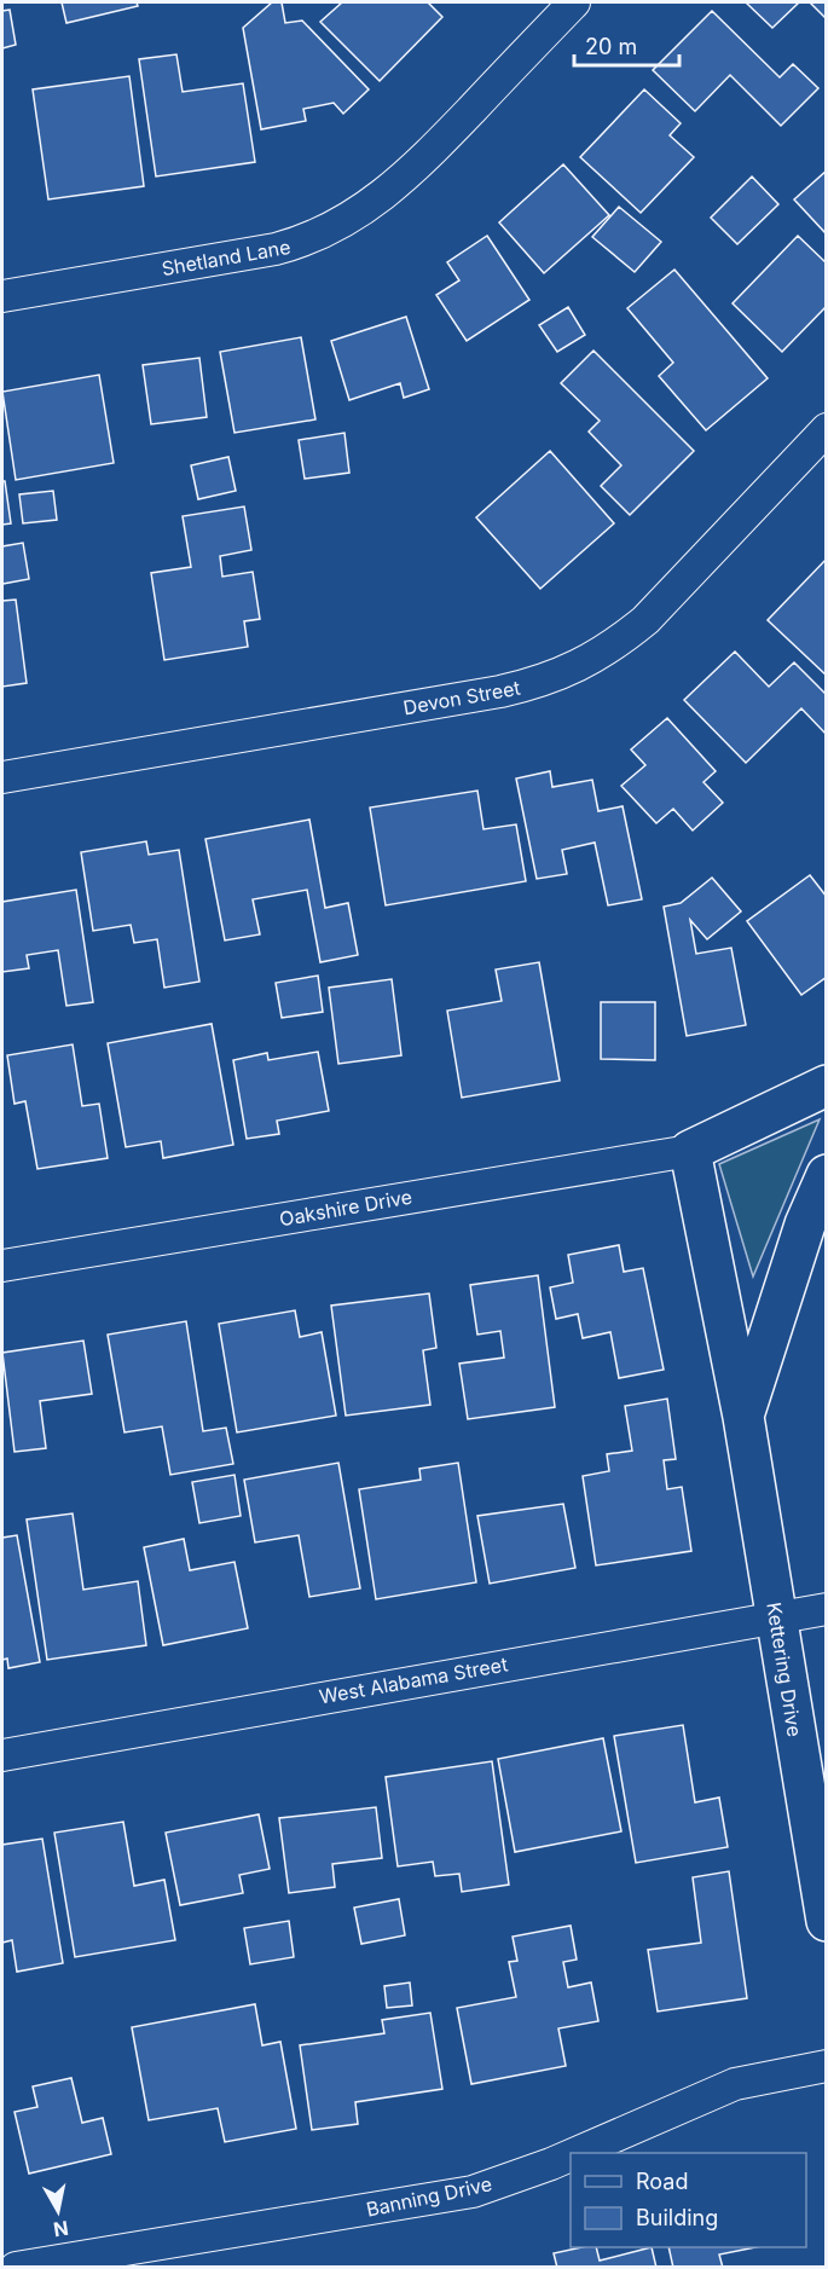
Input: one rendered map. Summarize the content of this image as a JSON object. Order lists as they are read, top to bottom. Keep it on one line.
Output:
{"streets":{"street":["Shetland Lane","Devon Street","Oakshire Drive","Kettering Drive","West Alabama Street","Banning Drive"]},"crossings":[["Oakshire Drive","Kettering Drive"],["Kettering Drive","West Alabama Street"]],"legend":["Road","Building"],"scale_bar":"20 m","north":"bottom"}
